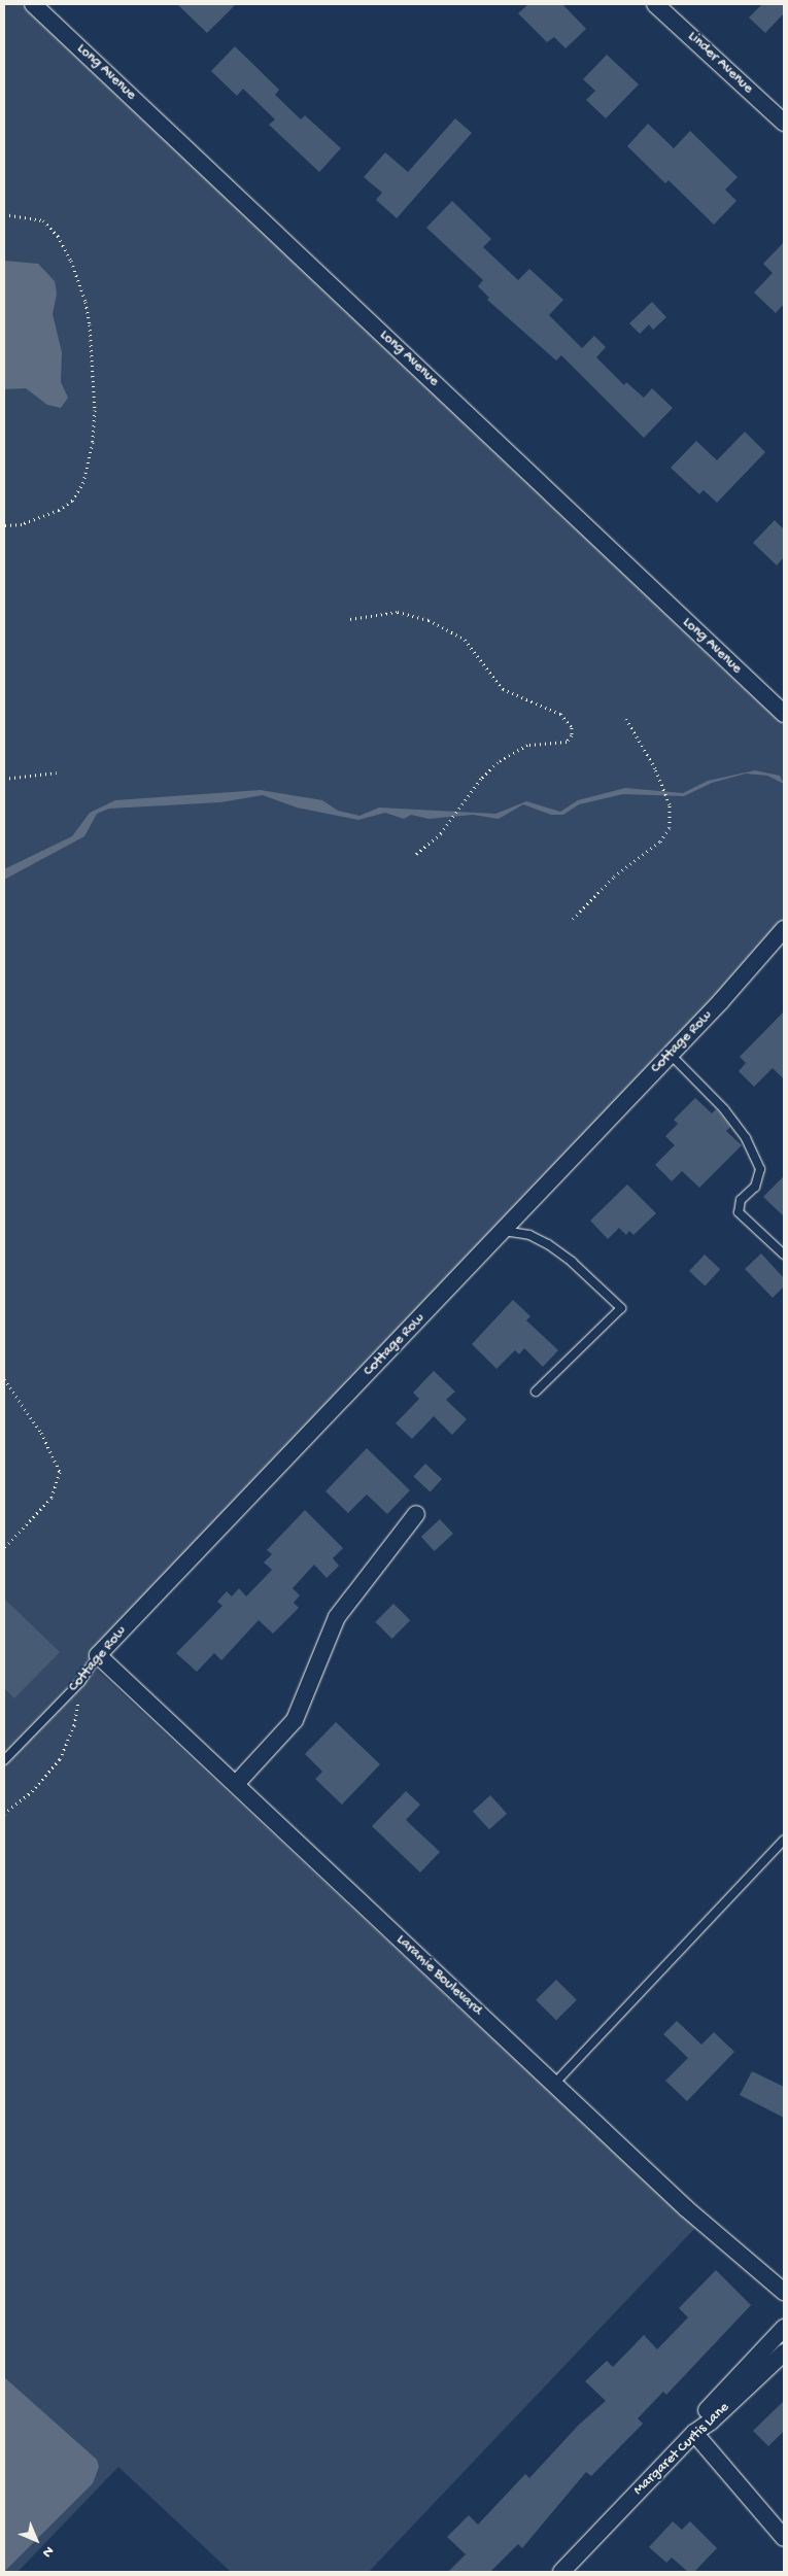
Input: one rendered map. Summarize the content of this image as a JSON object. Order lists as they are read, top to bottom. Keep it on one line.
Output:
{"streets":{"street":["Linder Avenue","Long Avenue","Cottage Row","Laramie Boulevard","Margaret Curtis Lane"]},"crossings":[["Cottage Row","Laramie Boulevard"]],"north":"bottom right"}
